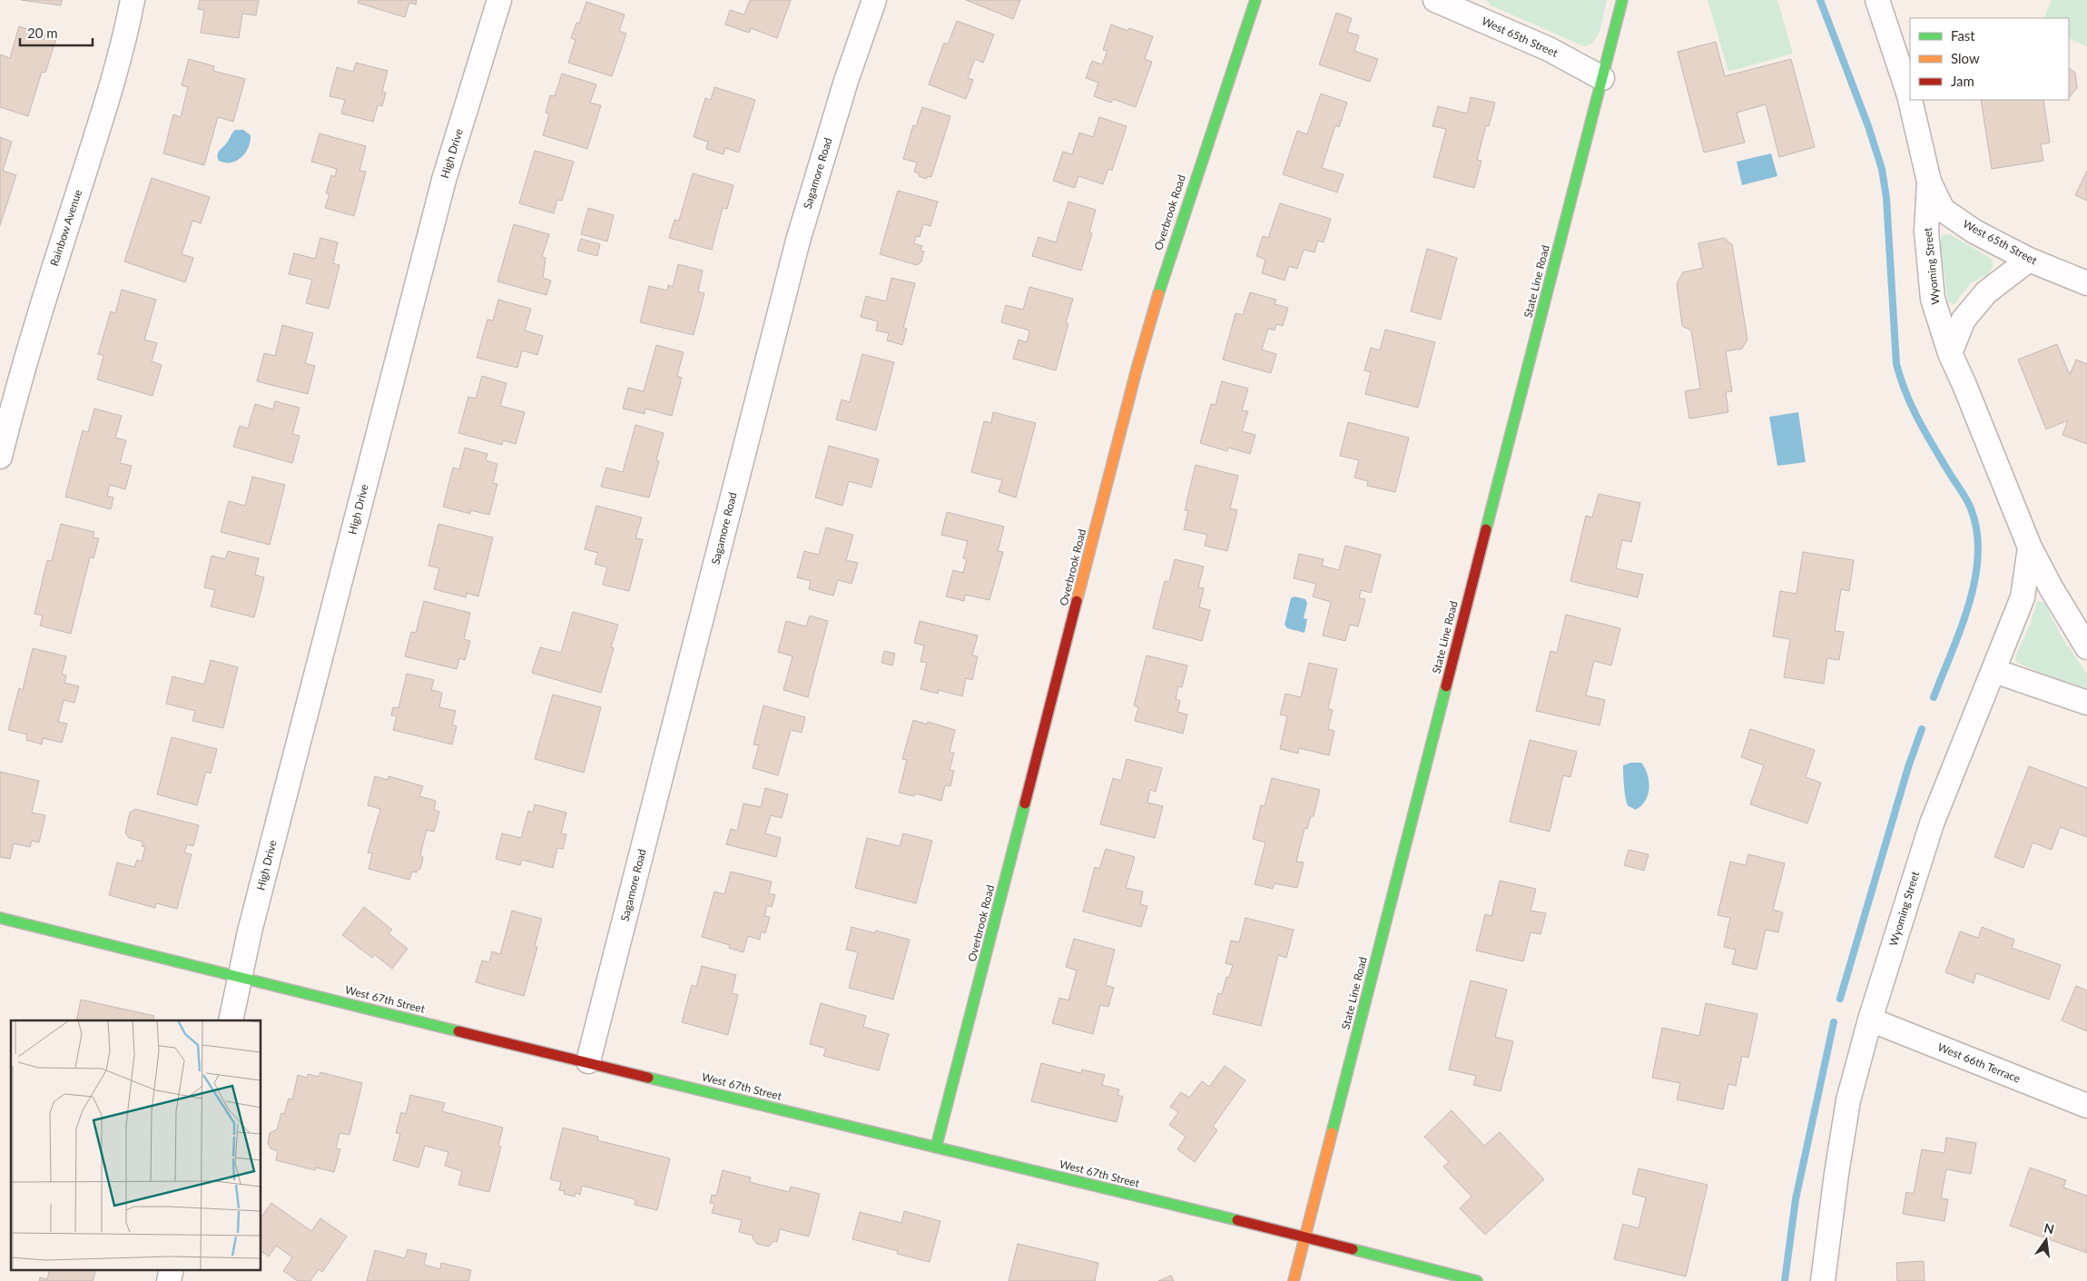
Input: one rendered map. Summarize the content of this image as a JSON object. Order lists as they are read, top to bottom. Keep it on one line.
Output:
{"streets":{"street":["West 65th Street","High Drive","Sagamore Road","Overbrook Road","Rainbow Avenue","Wyoming Street","State Line Road","West 67th Street","West 66th Terrace"]},"crossings":[["West 65th Street","Wyoming Street"],["West 65th Street","State Line Road"],["High Drive","West 67th Street"],["Sagamore Road","West 67th Street"],["Overbrook Road","West 67th Street"],["Wyoming Street","West 66th Terrace"],["State Line Road","West 67th Street"]],"legend":["Fast","Slow","Jam"],"scale_bar":"20 m","north":"top"}
